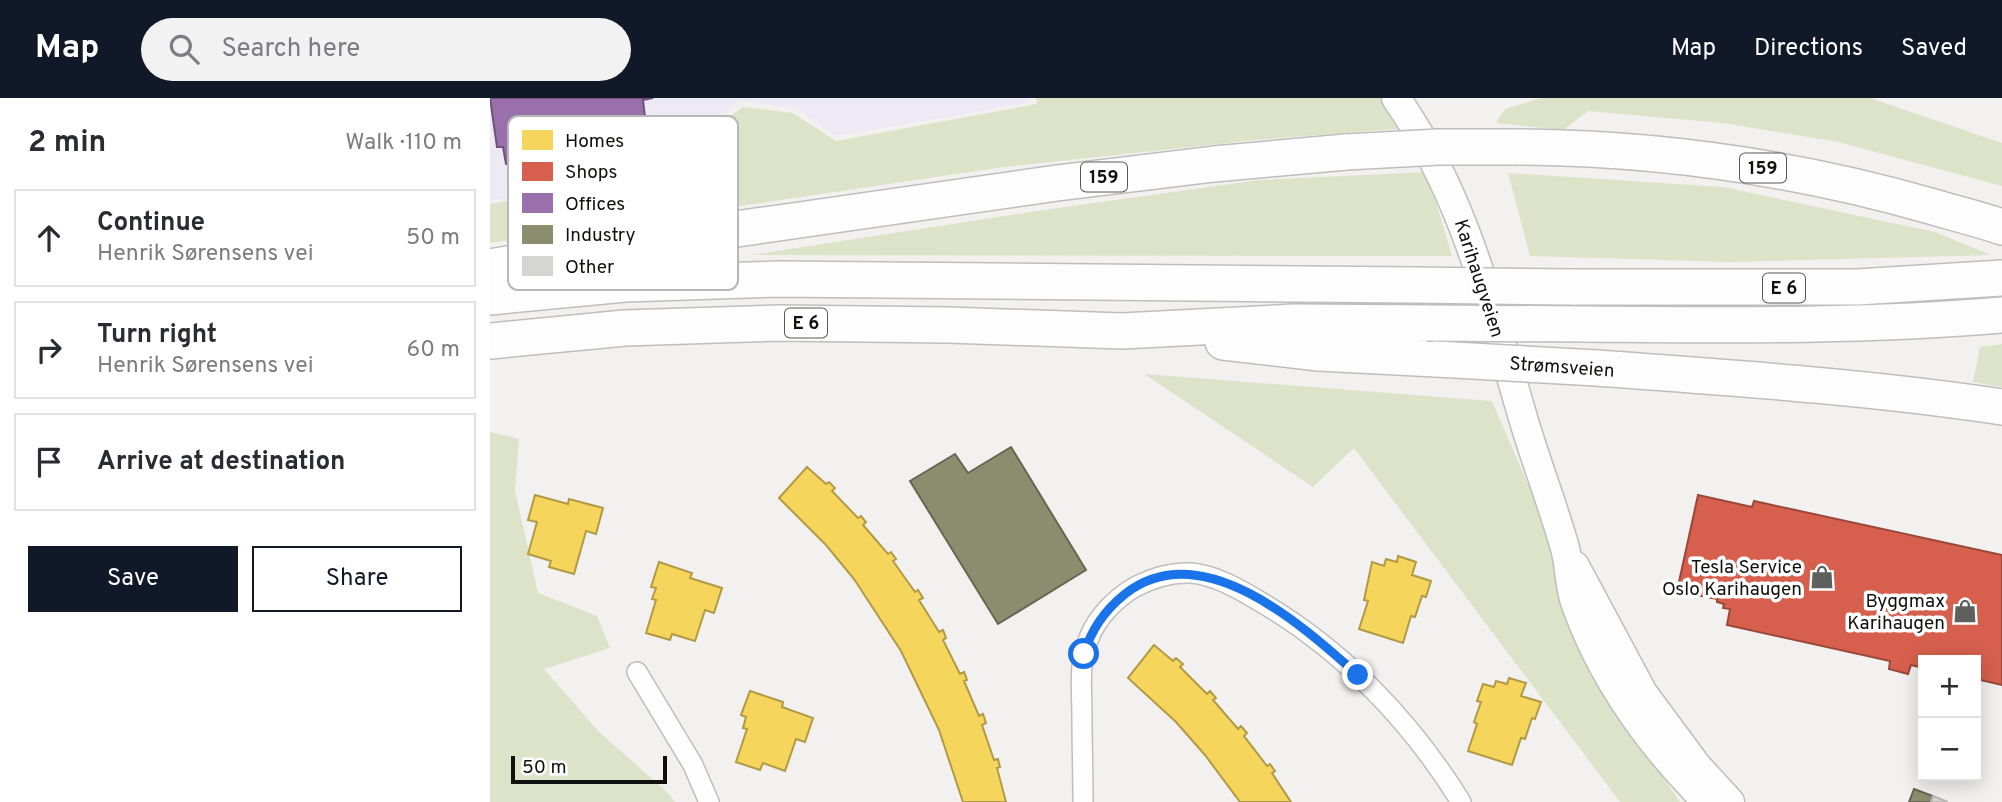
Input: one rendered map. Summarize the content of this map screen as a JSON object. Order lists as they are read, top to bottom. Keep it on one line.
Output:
{"streets":{"highway":["159","E 6","Strømsveien"],"main road":["Karihaugveien"]},"crossings":[["E 6","Strømsveien"]],"places":{"shop":["Tesla Service Oslo Karihaugen","Byggmax Karihaugen"]},"legend":["Homes","Shops","Offices","Industry","Other"],"scale_bar":"50 m","page":{"header":"Map","search":"Search here","nav":["Map","Directions","Saved"],"heading":["2 min","Walk · 110 m"],"list":[["Continue","Henrik Sørensens vei","50 m"],["Turn right","Henrik Sørensens vei","60 m"],"Arrive at destination"],"buttons":["Save","Share"],"map_buttons":["+","−"],"scale":"50 m"}}
